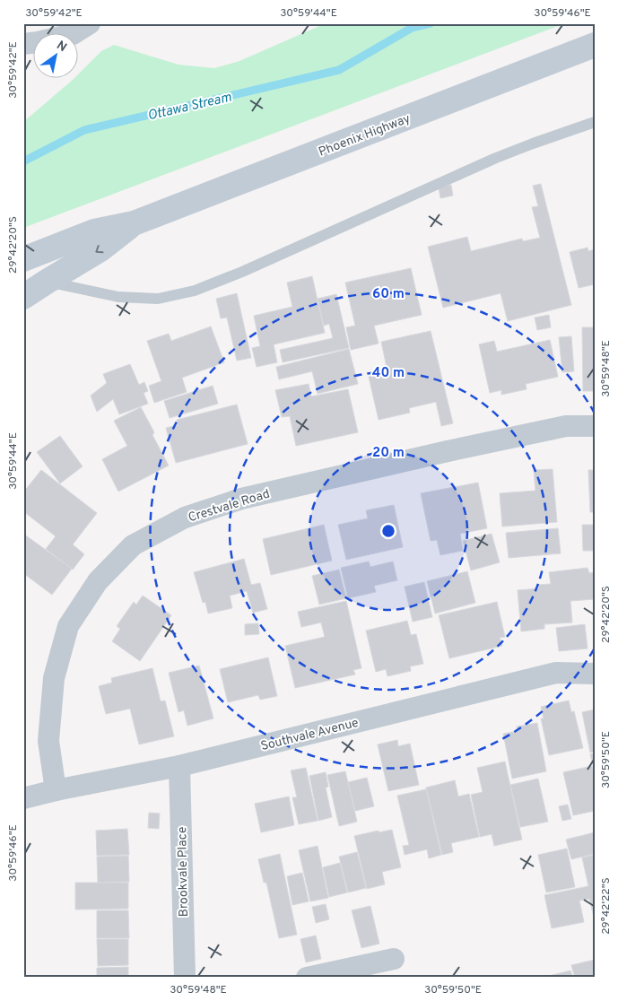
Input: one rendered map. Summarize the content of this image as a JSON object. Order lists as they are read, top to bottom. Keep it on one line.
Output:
{"streets":{"main road":["Phoenix Highway"],"street":["Crestvale Road","Southvale Avenue","Brookvale Place"]},"crossings":[["Crestvale Road","Southvale Avenue"],["Southvale Avenue","Brookvale Place"]],"water":["Ottawa Stream"],"north":"top right","coordinates":["30°59'42\"E","30°59'44\"E","30°59'46\"E","29°42'20\"S","30°59'48\"E","30°59'50\"E","29°42'22\"S"],"rings":["60 m","40 m","20 m"]}
